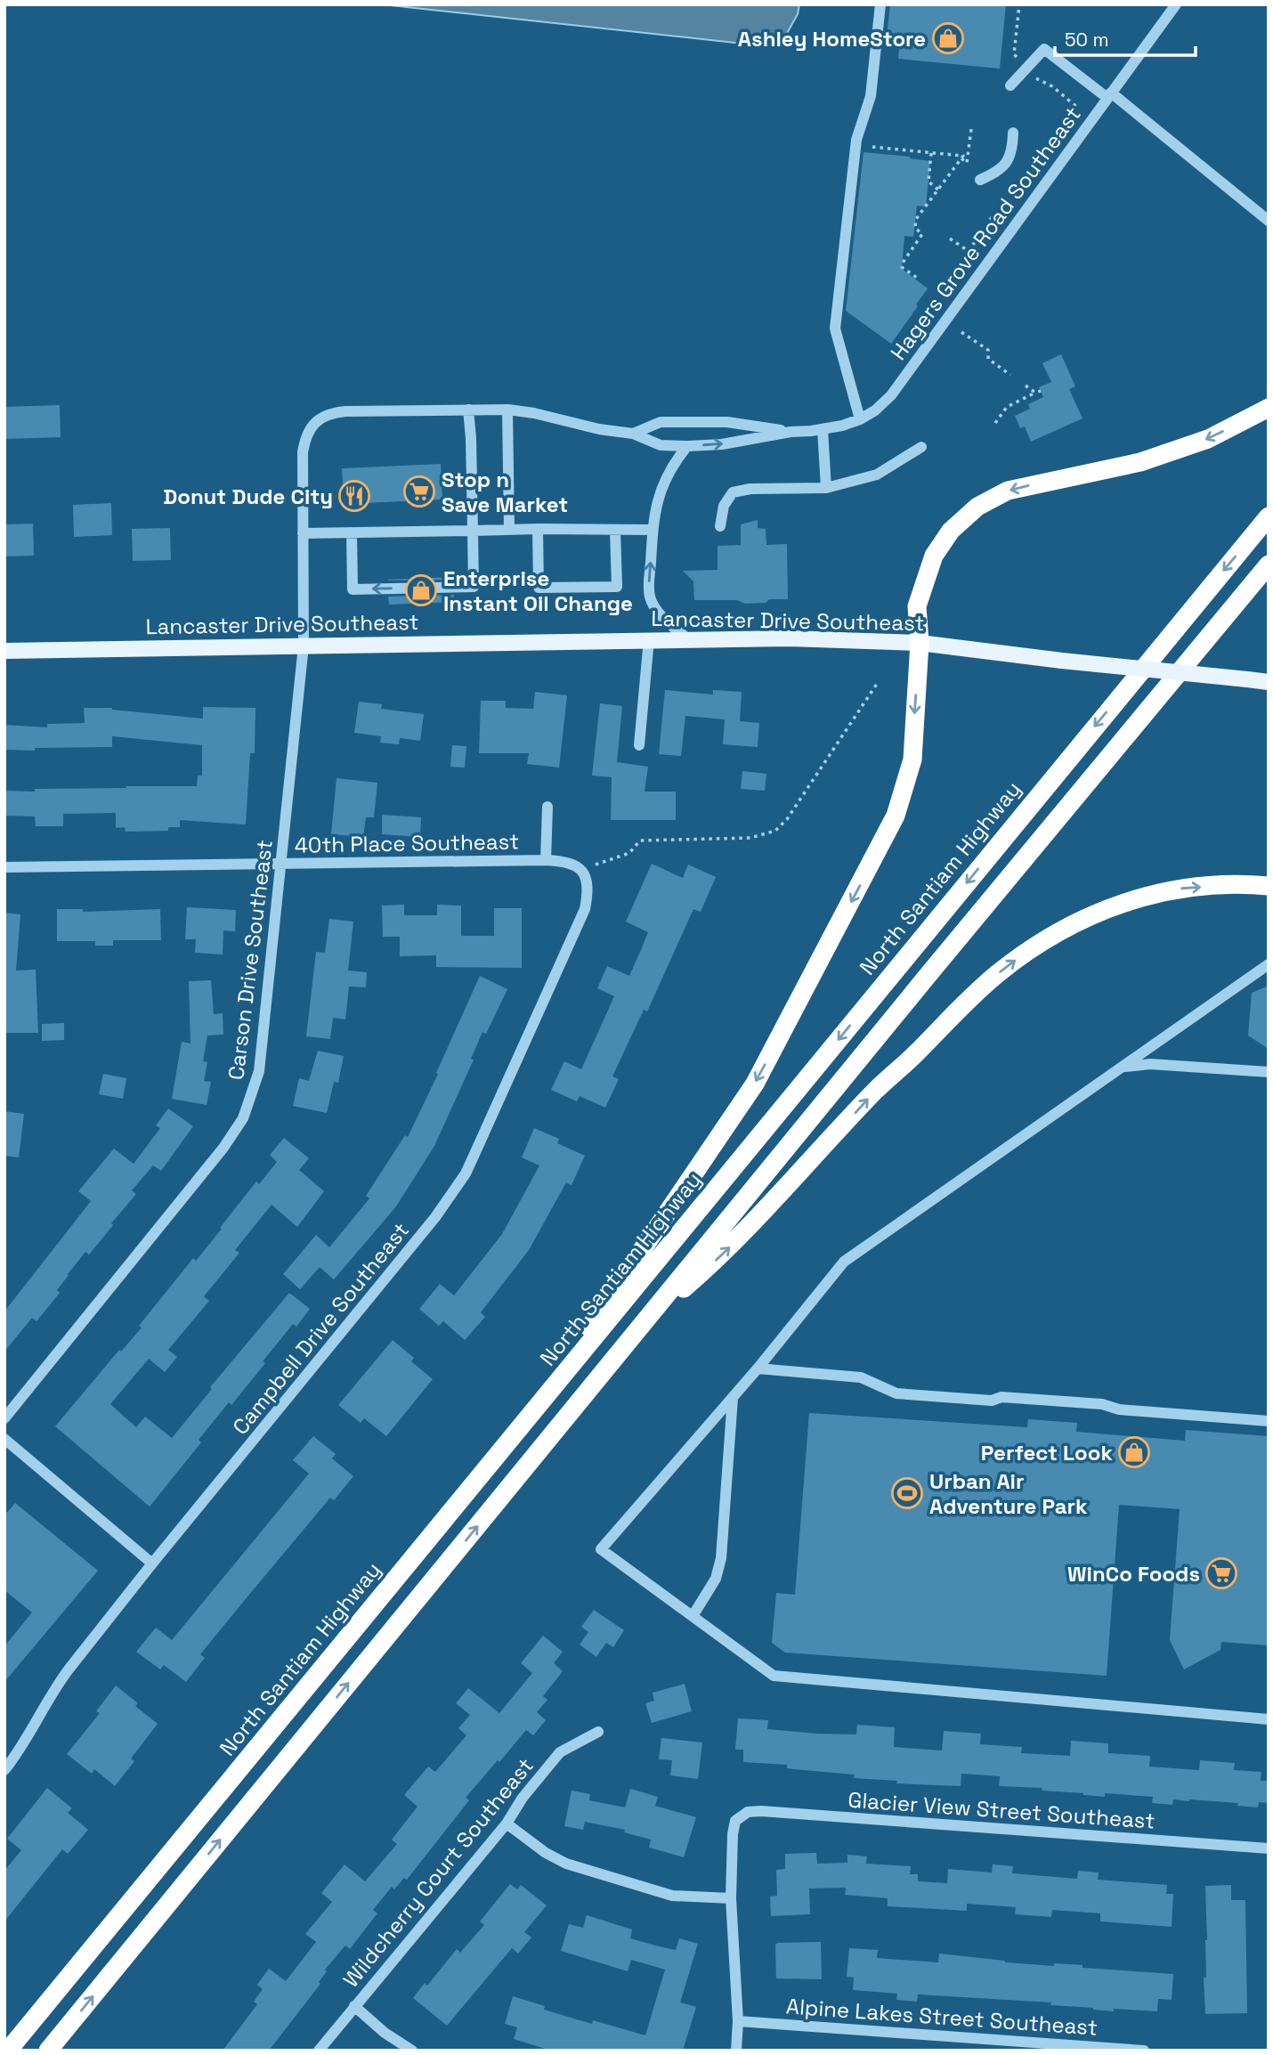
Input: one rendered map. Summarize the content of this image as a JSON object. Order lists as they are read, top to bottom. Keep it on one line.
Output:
{"streets":{"highway":["North Santiam Highway"],"main road":["Lancaster Drive Southeast"],"street":["Hagers Grove Road Southeast","40th Place Southeast","Carson Drive Southeast","Campbell Drive Southeast","Glacier View Street Southeast","Wildcherry Court Southeast","Alpine Lakes Street Southeast"]},"crossings":[["Hagers Grove Road Southeast","Lancaster Drive Southeast"],["Hagers Grove Road Southeast","Carson Drive Southeast"],["Lancaster Drive Southeast","Carson Drive Southeast"],["40th Place Southeast","Carson Drive Southeast"],["40th Place Southeast","Campbell Drive Southeast"]],"places":{"shop":["Ashley HomeStore","Enterprise Instant Oil Change","Perfect Look"],"supermarket":["Stop n Save Market","WinCo Foods"],"restaurant":["Donut Dude City"],"sports":["Urban Air Adventure Park"]},"scale_bar":"50 m"}
